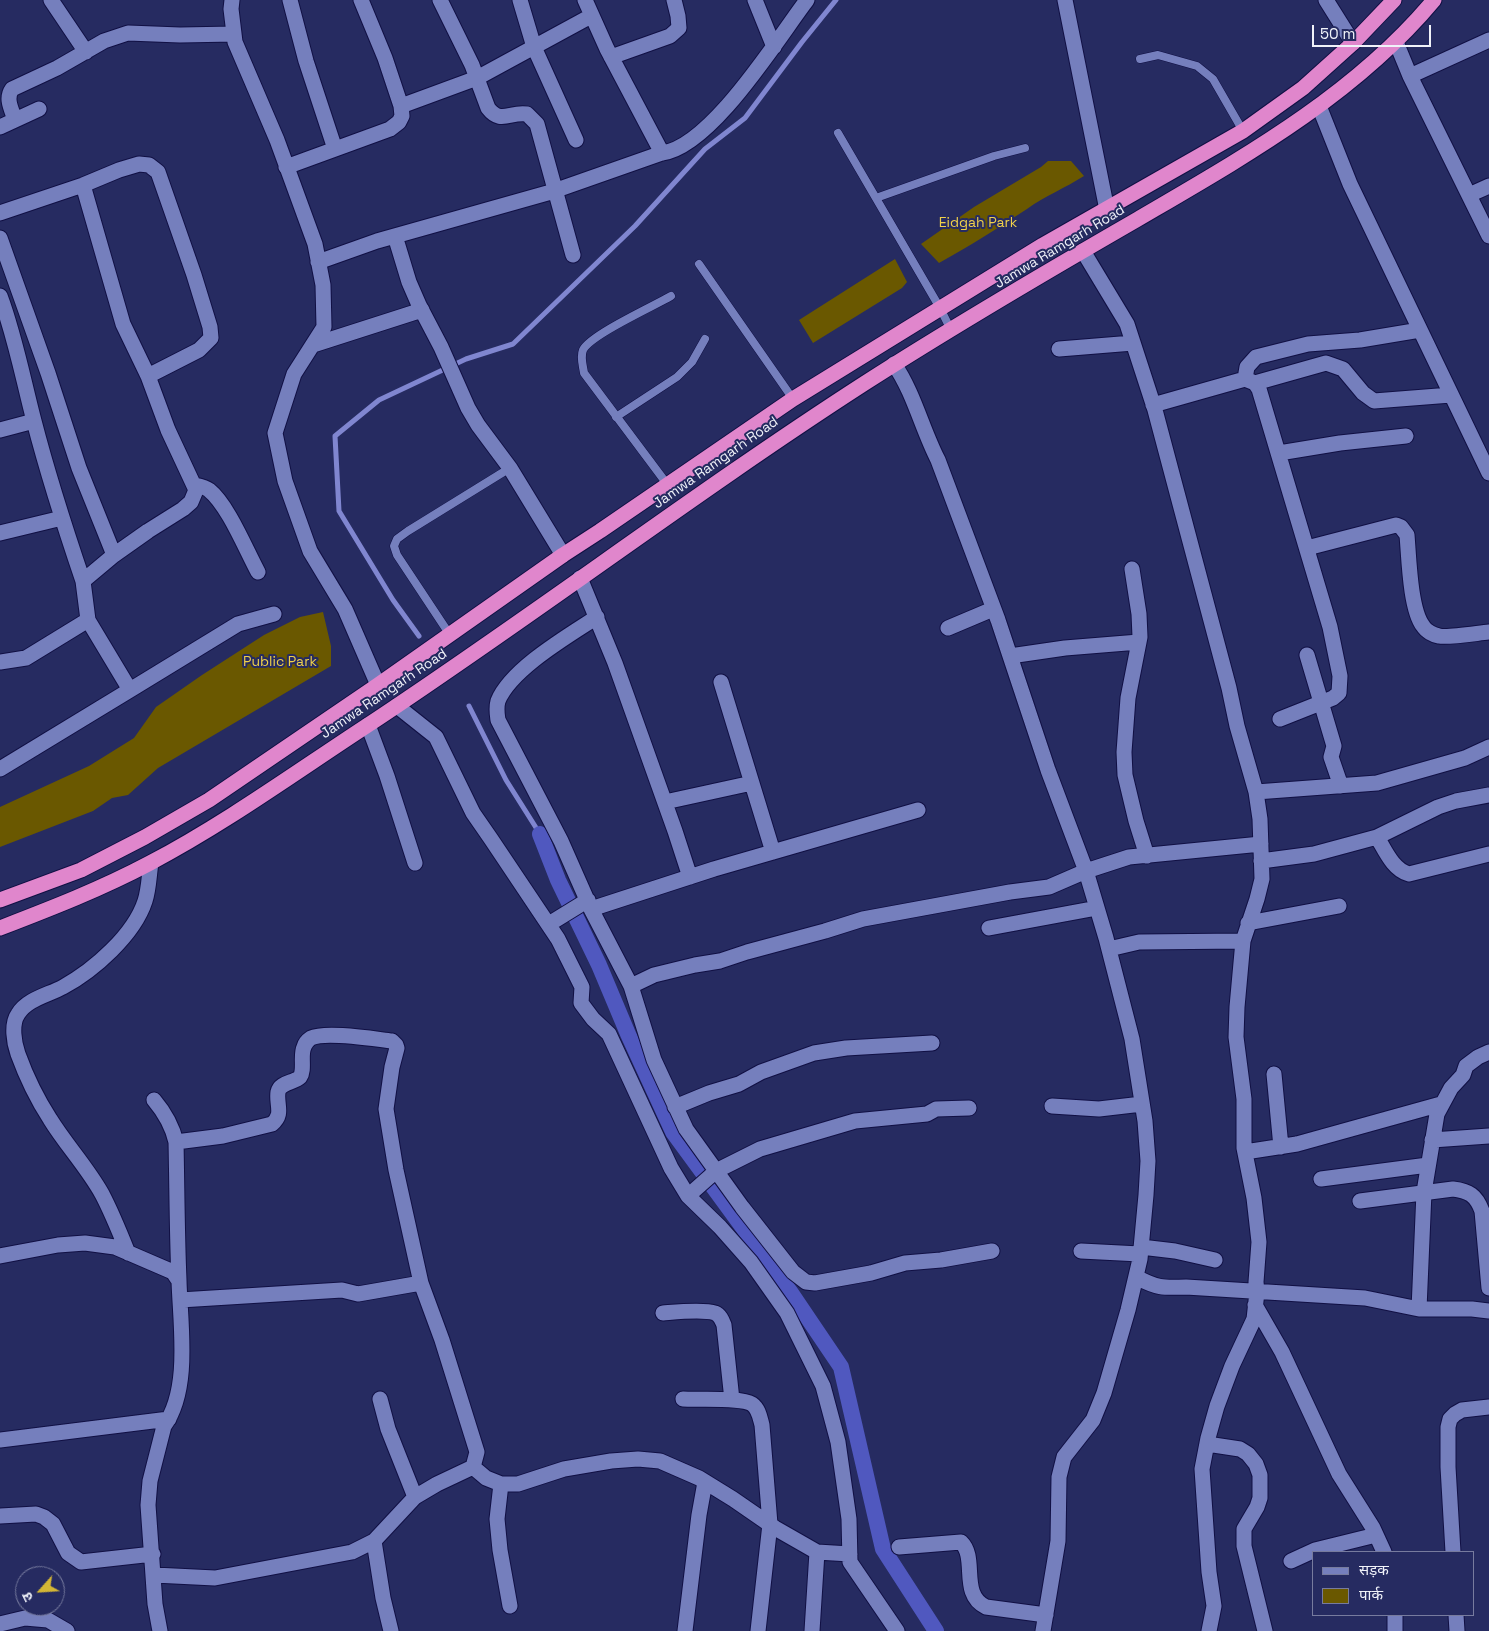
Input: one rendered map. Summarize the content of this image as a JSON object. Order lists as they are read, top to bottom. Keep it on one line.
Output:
{"streets":{"highway":["Jamwa Ramgarh Road"]},"parks":["Eidgah Park","Public Park"],"legend":["सड़क","पार्क"],"scale_bar":"50 m","north":"bottom left"}
